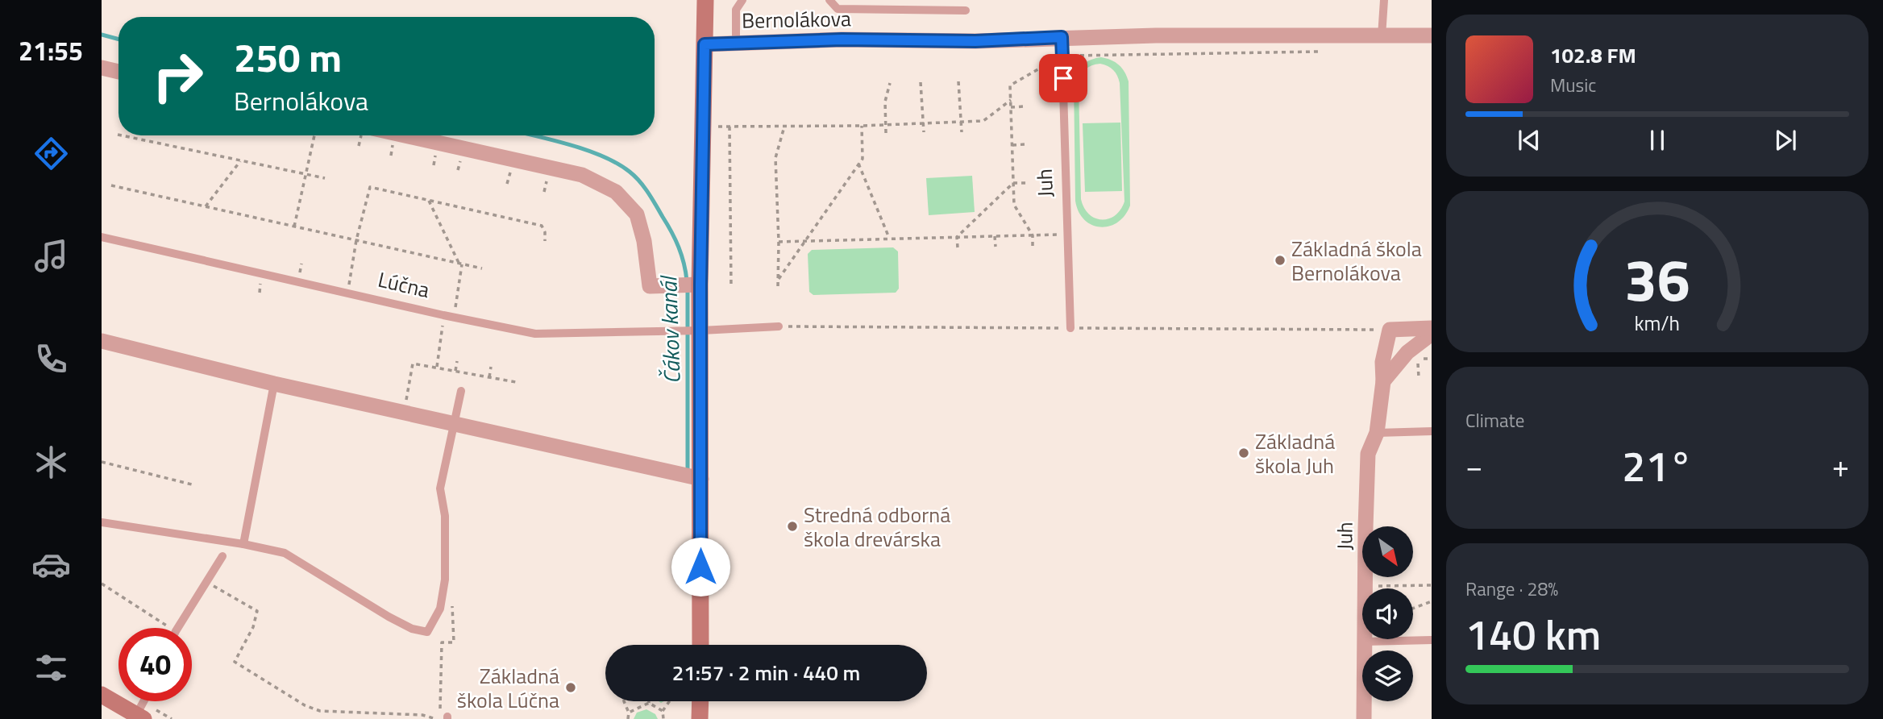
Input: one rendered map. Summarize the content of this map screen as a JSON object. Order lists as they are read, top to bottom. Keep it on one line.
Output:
{"streets":{"street":["Bernolákova","Juh"],"lane":["Lúčna"]},"crossings":[["Bernolákova","Juh"]],"water":["Čákov kanál"],"places":["Základná škola Bernolákova","Základná škola Juh","Stredná odborná škola drevárska","Základná škola Lúčna"],"north":"bottom right","page":{"tabs":"21:55","turn":["250 m","Bernolákova"],"song":["102.8 FM","Music"],"tile":["Climate",["Range · 28%","140 km"]],"heat":["−","21°","+"],"limit":"40","trip":"21:57 · 2 min · 440 m","gauge":["36","km/h"]}}
